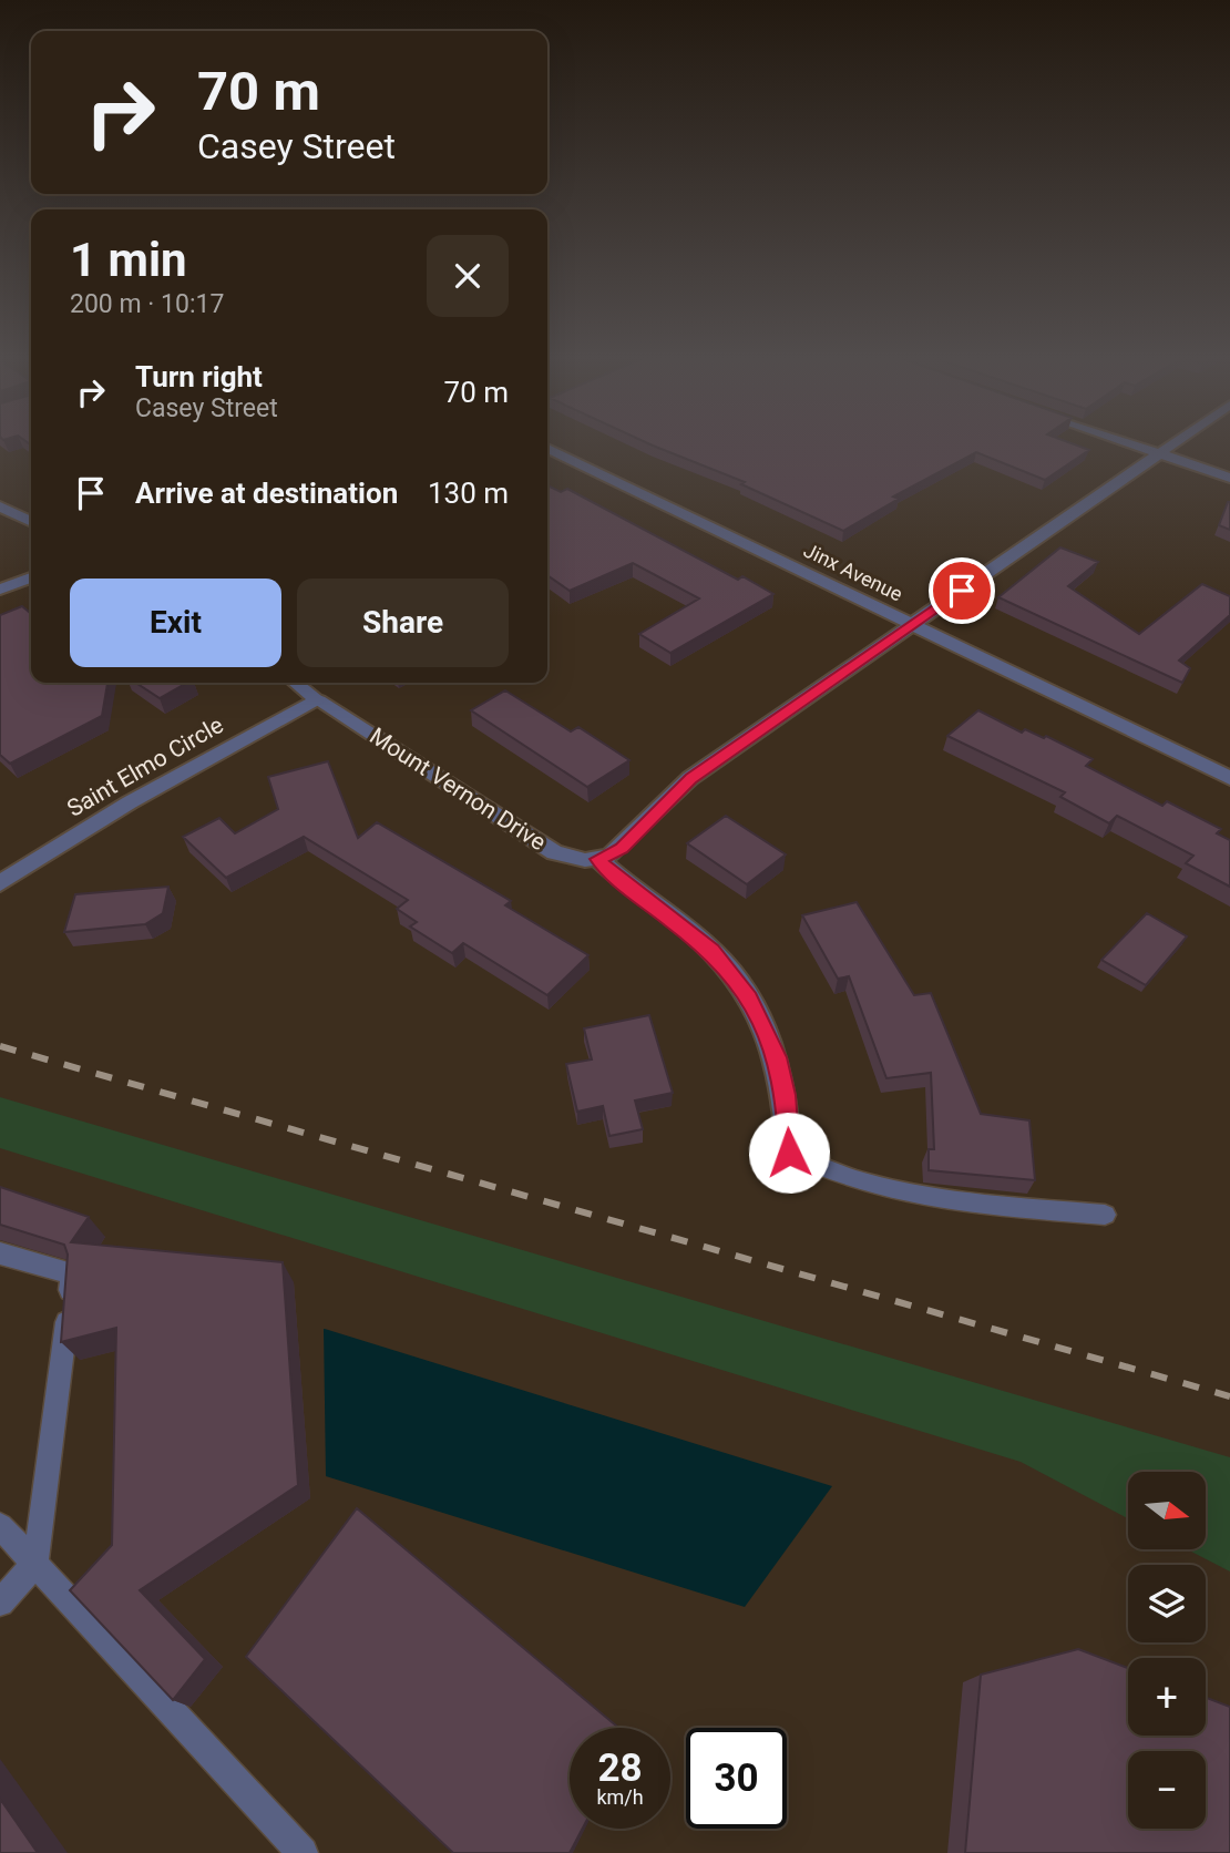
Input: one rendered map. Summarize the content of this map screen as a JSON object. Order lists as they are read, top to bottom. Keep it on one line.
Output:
{"streets":{"street":["Jinx Avenue","Saint Elmo Circle","Mount Vernon Drive"]},"crossings":[["Saint Elmo Circle","Mount Vernon Drive"]],"north":"right","page":{"turn":["70 m","Casey Street"],"heading":["1 min","200 m · 10:17"],"list":[{"name":"Turn right","note":"Casey Street","value":"70 m"},{"name":"Arrive at destination","value":"130 m"}],"buttons":["Exit","Share"],"map_buttons":["+","−"],"speed":"28 km/h","limit":"30"}}
